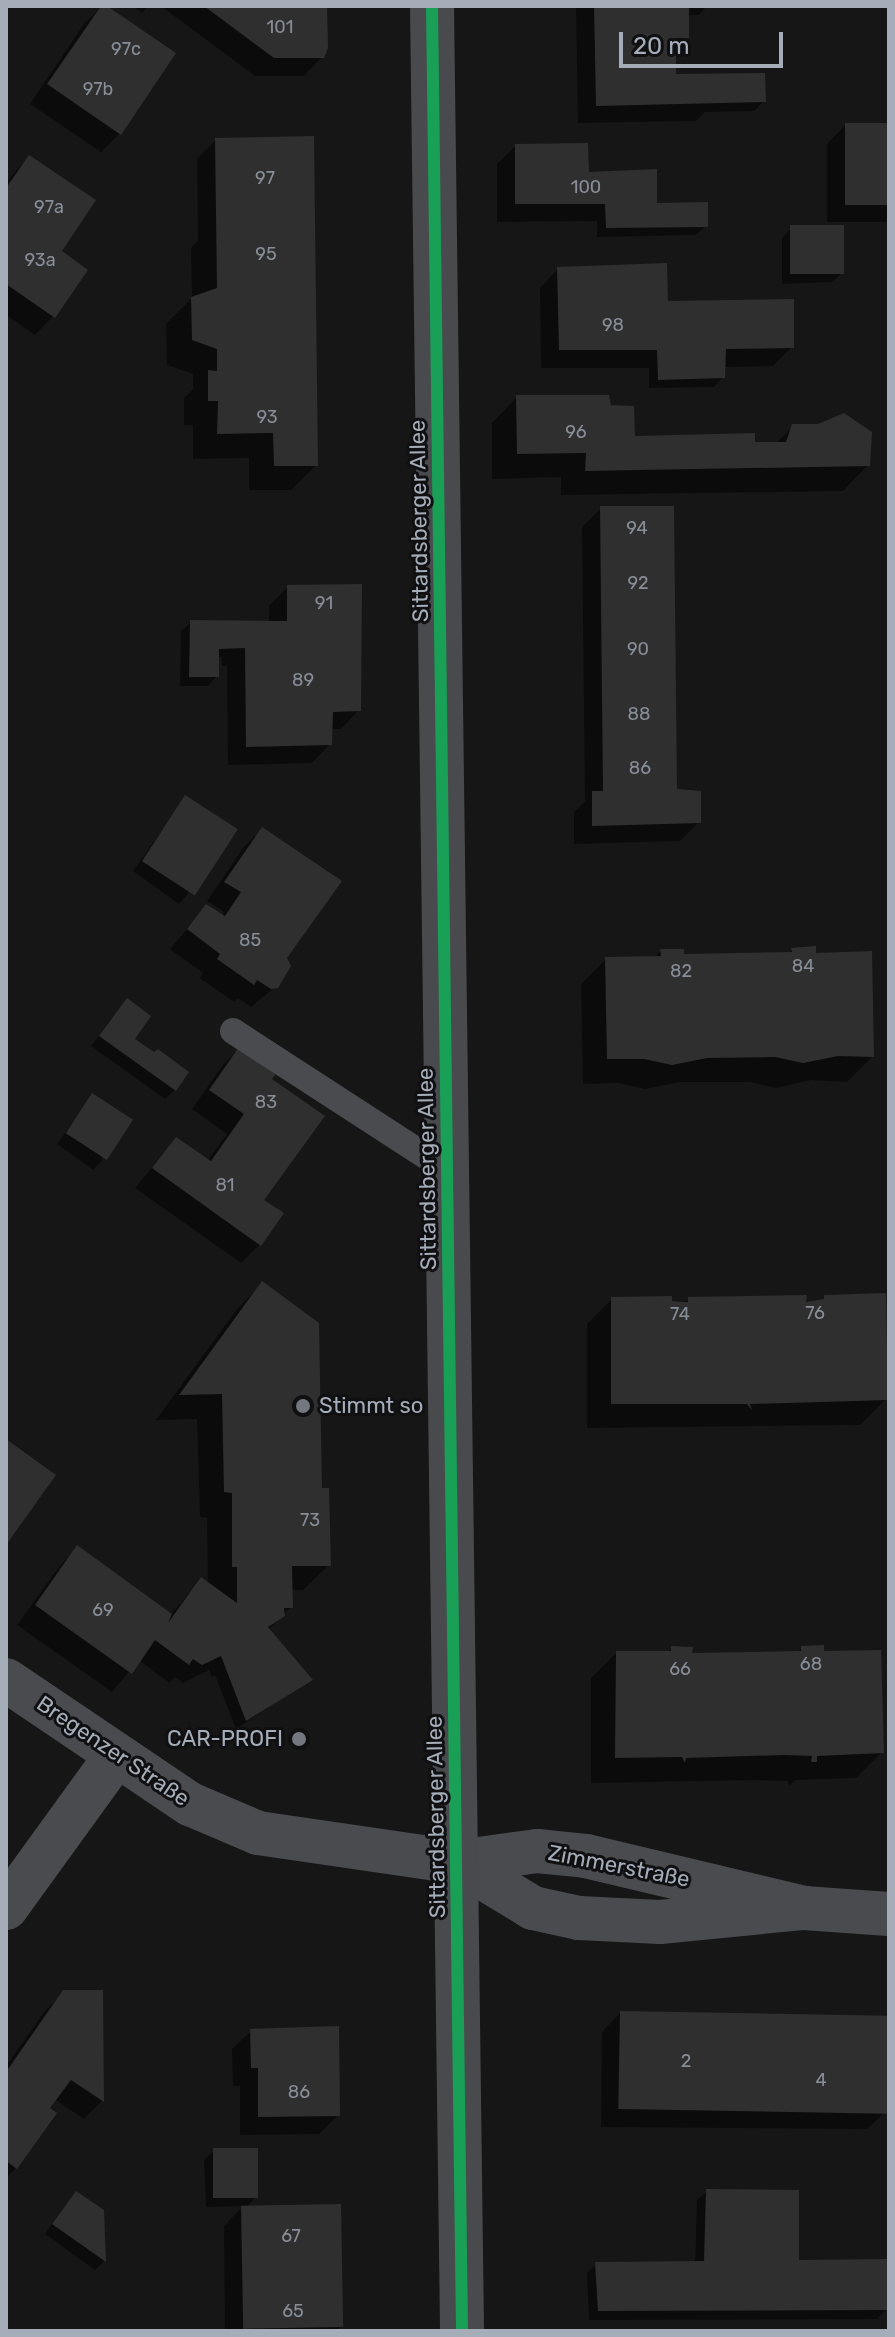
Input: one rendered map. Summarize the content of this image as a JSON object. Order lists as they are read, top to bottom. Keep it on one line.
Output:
{"streets":{"main road":["Sittardsberger Allee"],"street":["Bregenzer Straße","Zimmerstraße"]},"crossings":[["Sittardsberger Allee","Bregenzer Straße"],["Sittardsberger Allee","Zimmerstraße"],["Bregenzer Straße","Zimmerstraße"]],"places":["Stimmt so","CAR-PROFI"],"house_numbers":["101","97c","97b","97","100","97a","95","93a","98","93","96","94","92","91","90","89","88","86","85","84","82","83","81","76","74","73","69","68","66","2","4","86","67","65"],"scale_bar":"20 m"}
